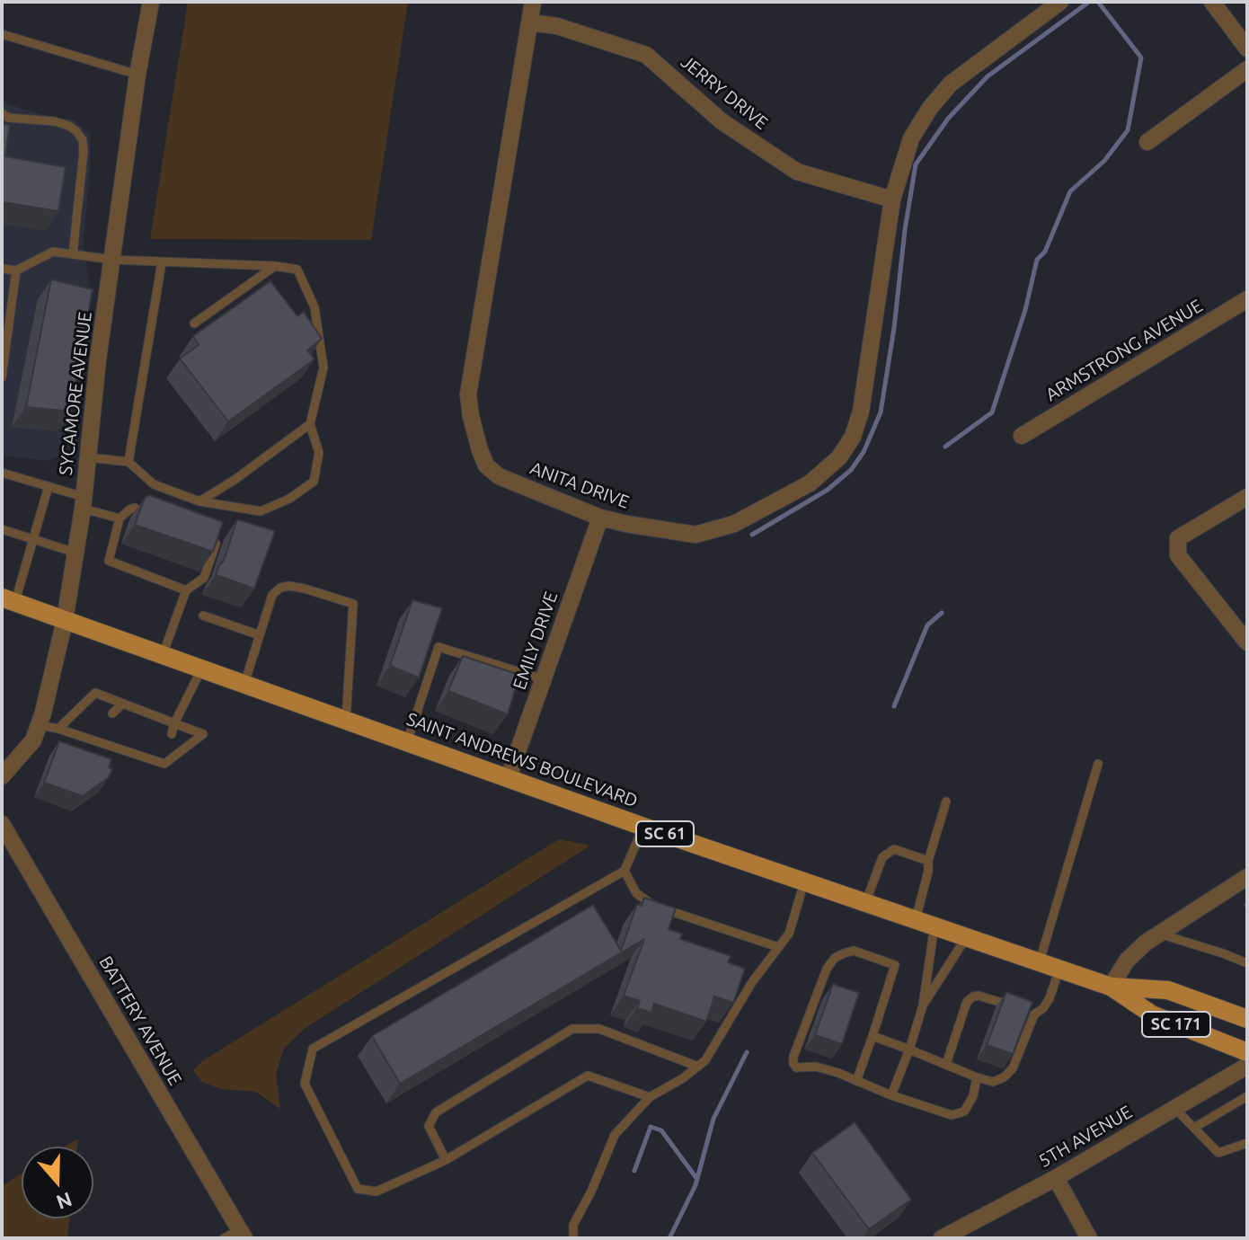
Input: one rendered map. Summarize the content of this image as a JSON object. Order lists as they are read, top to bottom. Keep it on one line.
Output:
{"streets":{"main road":["SAINT ANDREWS BOULEVARD","SC 61","SC 171"],"street":["JERRY DRIVE","ARMSTRONG AVENUE","SYCAMORE AVENUE","ANITA DRIVE","EMILY DRIVE","BATTERY AVENUE","5TH AVENUE"]},"crossings":[["JERRY DRIVE","ANITA DRIVE"],["SYCAMORE AVENUE","SAINT ANDREWS BOULEVARD"],["ANITA DRIVE","EMILY DRIVE"],["EMILY DRIVE","SAINT ANDREWS BOULEVARD"]],"north":"bottom"}
